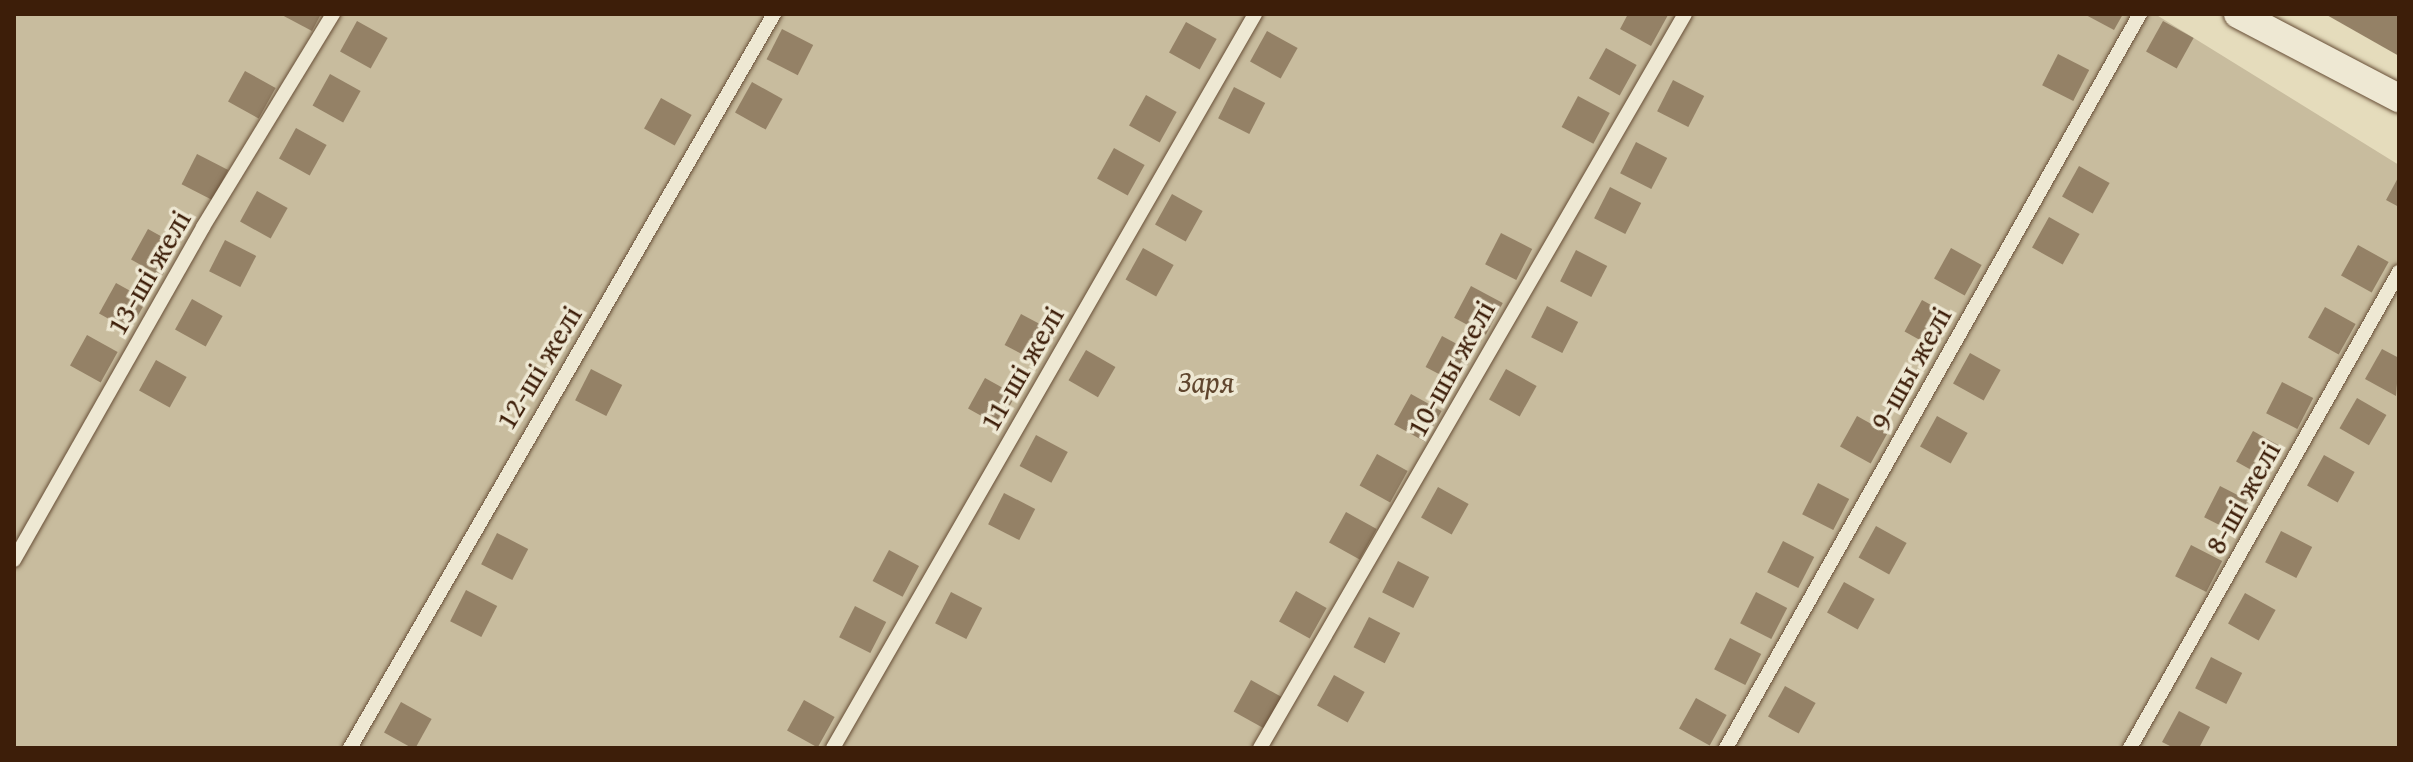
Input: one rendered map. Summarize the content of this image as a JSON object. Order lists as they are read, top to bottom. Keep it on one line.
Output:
{"streets":{"lane":["13-ші желі","12-ші желі","11-ші желі","10-шы желі","9-шы желі","8-ші желі"]},"parks":["Заря"]}
